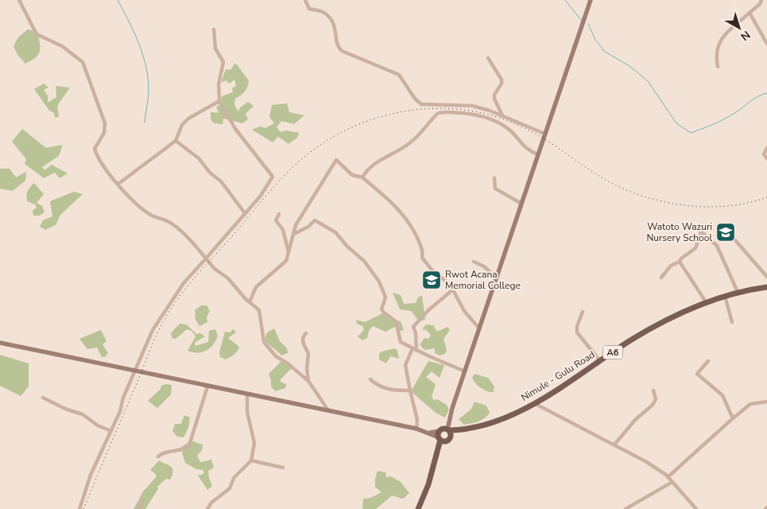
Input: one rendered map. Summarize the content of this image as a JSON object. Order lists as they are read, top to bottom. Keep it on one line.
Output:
{"streets":{"main road":["A6","Nimule - Gulu Road"]},"places":{"school or university":["Watoto Wazuri Nursery School","Rwot Acana Memorial College"]},"north":"bottom right"}
